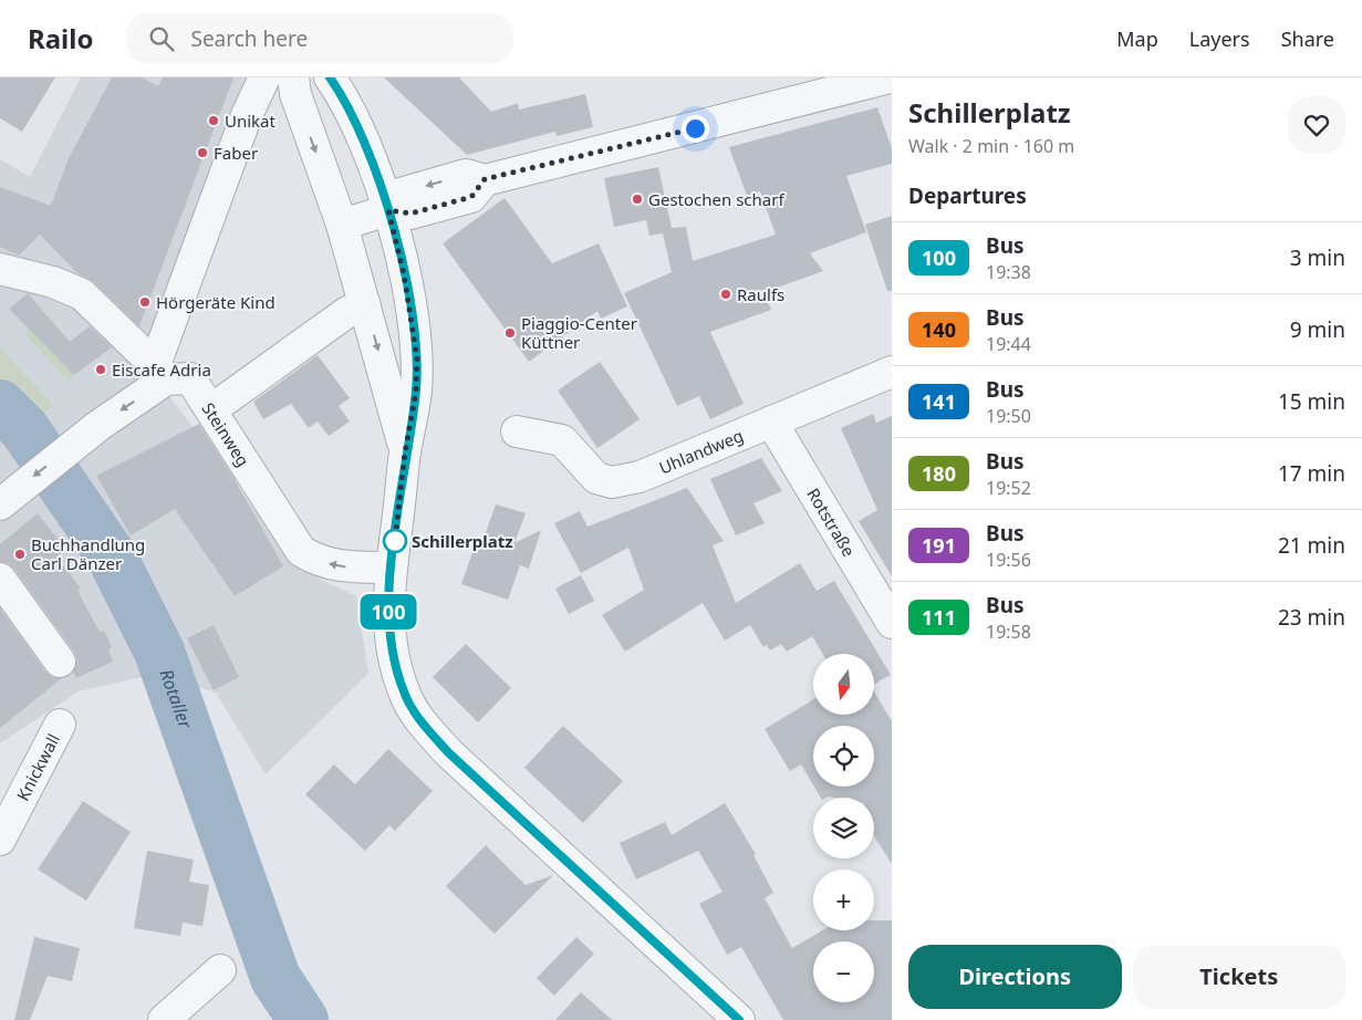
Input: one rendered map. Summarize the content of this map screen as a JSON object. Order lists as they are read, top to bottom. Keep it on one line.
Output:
{"streets":{"street":["Steinweg","Uhlandweg","Rotstraße","Knickwall"]},"crossings":[["Uhlandweg","Rotstraße"]],"water":["Rotaller"],"places":["Unikat","Faber","Gestochen scharf","Raulfs","Hörgeräte Kind","Piaggio-Center Küttner","Eiscafe Adria","Schillerplatz","Buchhandlung Carl Dänzer"],"lines":["bus line 100"],"north":"bottom","page":{"header":"Railo","search":"Search here","nav":["Map","Layers","Share"],"on_map":"100","heading":[["Schillerplatz","Walk · 2 min · 160 m"],"Departures"],"list":[{"mark":"100","name":"Bus","note":"19:38","value":"3 min"},{"mark":"140","name":"Bus","note":"19:44","value":"9 min"},{"mark":"141","name":"Bus","note":"19:50","value":"15 min"},{"mark":"180","name":"Bus","note":"19:52","value":"17 min"},{"mark":"191","name":"Bus","note":"19:56","value":"21 min"},{"mark":"111","name":"Bus","note":"19:58","value":"23 min"}],"map_buttons":["+","−"],"buttons":["Directions","Tickets"]}}
